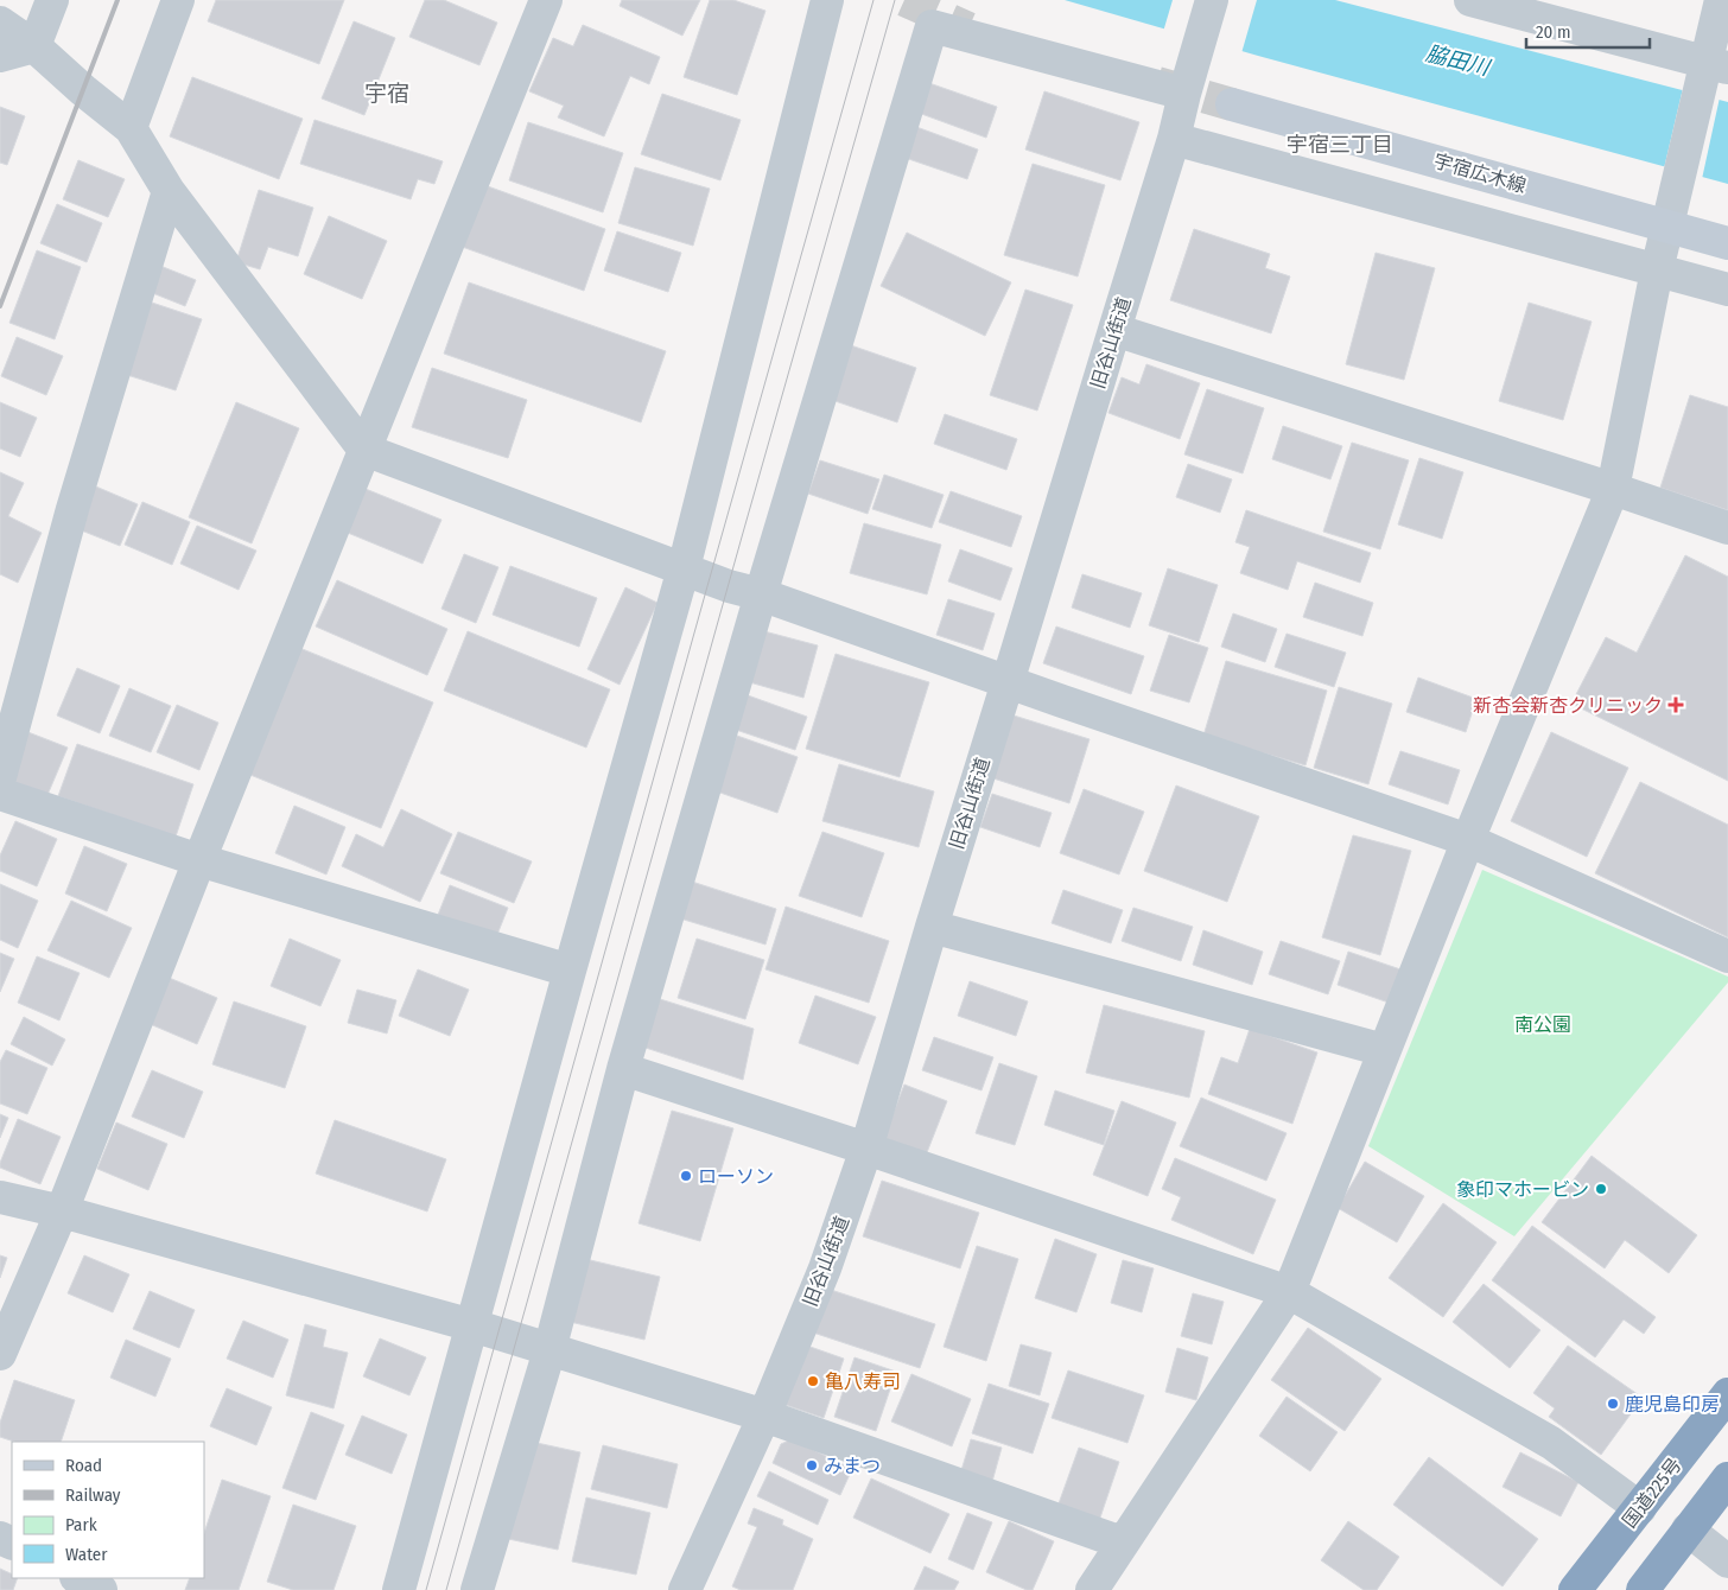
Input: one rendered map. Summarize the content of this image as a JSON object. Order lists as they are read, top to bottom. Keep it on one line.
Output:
{"streets":{"highway":["国道225号"],"street":["宇宿広木線","旧谷山街道"]},"districts":["宇宿","宇宿三丁目"],"water":["脇田川"],"parks":["南公園"],"places":{"health":["新杏会新杏クリニック"],"other":["ローソン","象印マホービン","亀八寿司","鹿児島印房","みまつ"]},"legend":["Road","Railway","Park","Water"],"scale_bar":"20 m"}
